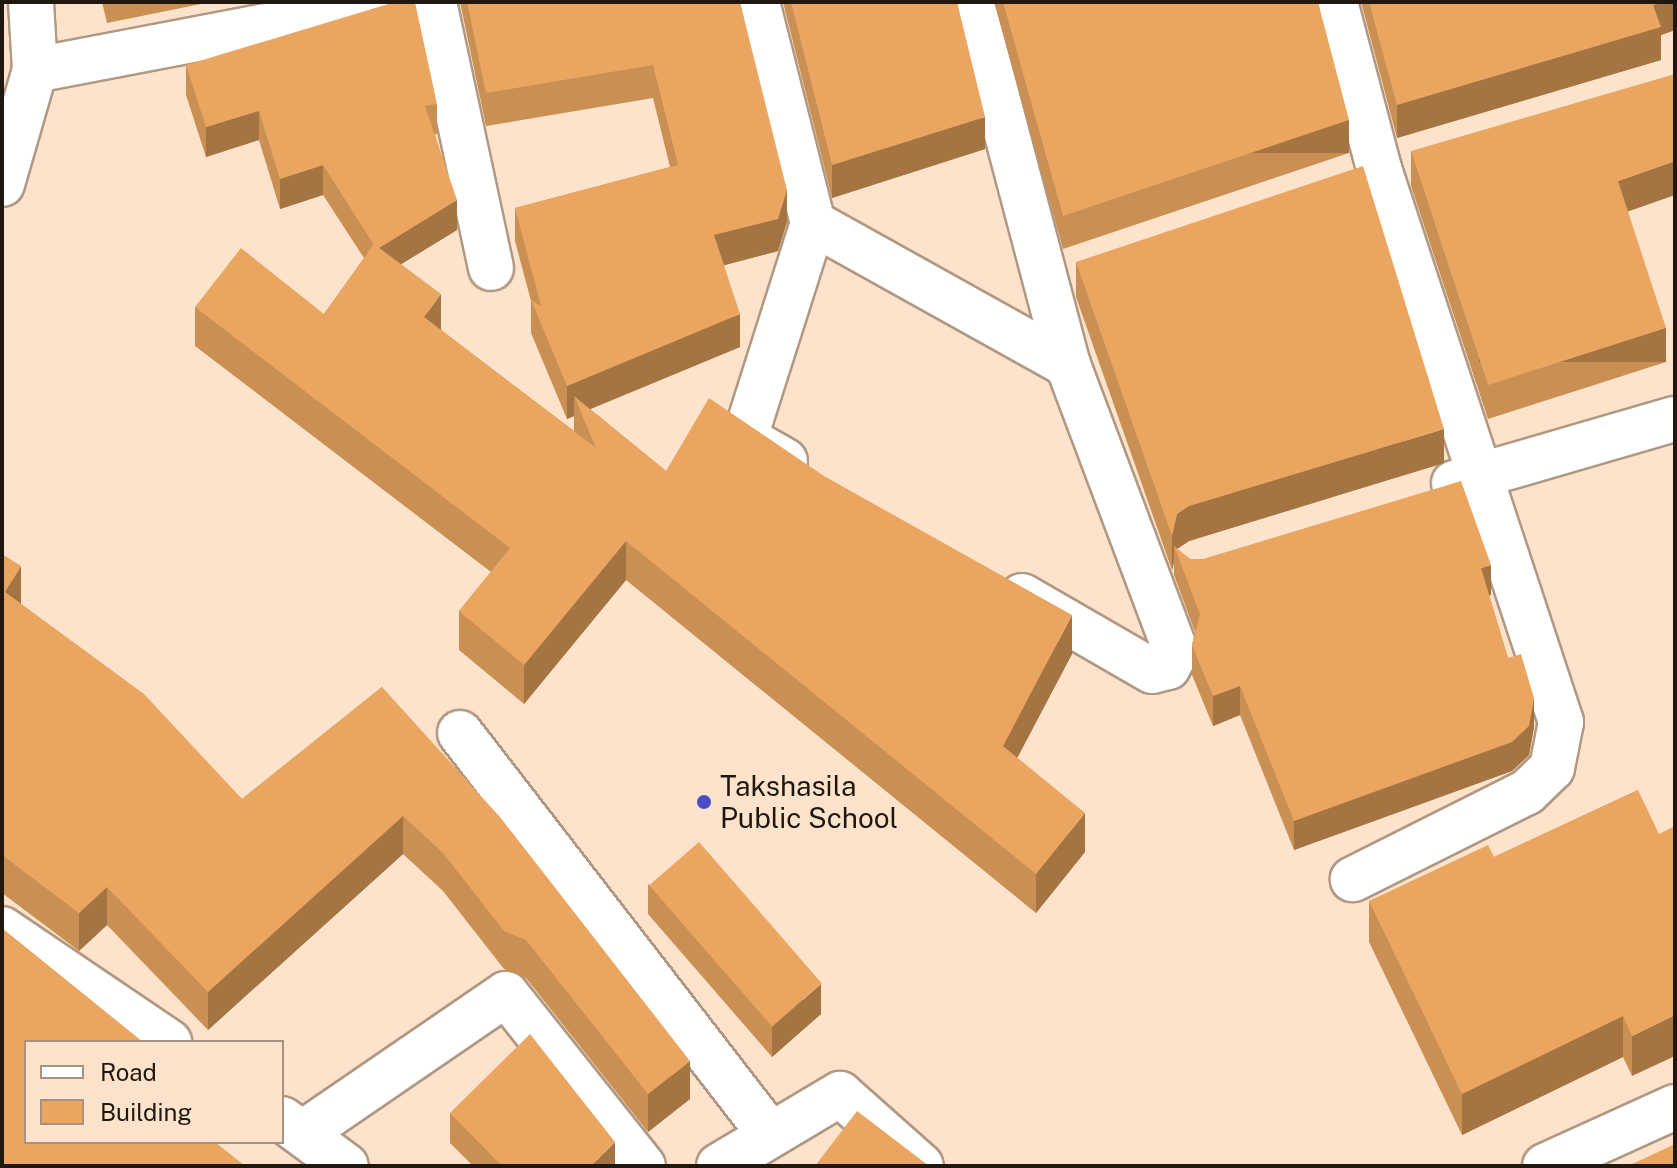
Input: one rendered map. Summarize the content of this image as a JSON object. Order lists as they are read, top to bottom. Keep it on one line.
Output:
{"places":["Takshasila Public School"],"legend":["Road","Building"]}
